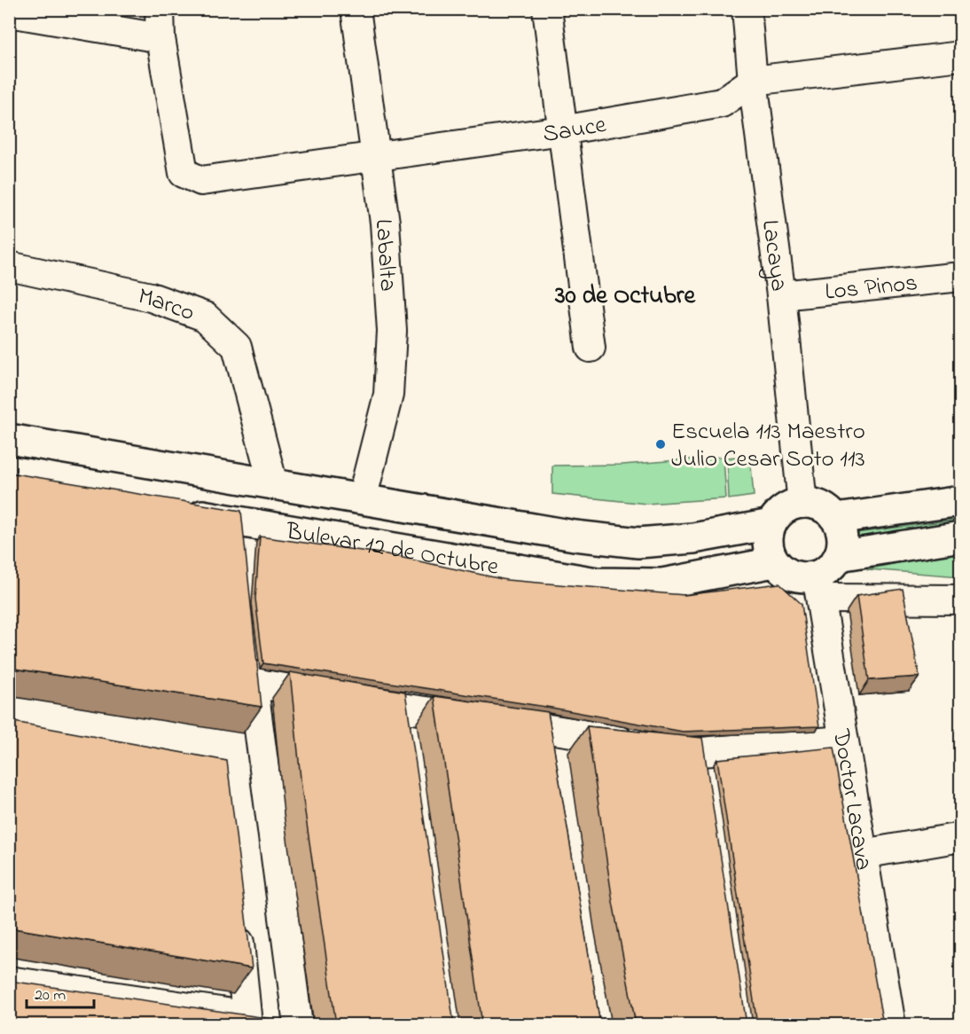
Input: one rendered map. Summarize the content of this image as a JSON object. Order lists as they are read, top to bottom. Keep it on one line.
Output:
{"streets":{"main road":["Bulevar 12 de Octubre"],"street":["Sauce","Labalta","Lacaya","Los Pinos","Marco","Doctor Lacava"]},"crossings":[["Sauce","Labalta"],["Sauce","Lacaya"],["Labalta","Bulevar 12 de Octubre"],["Lacaya","Los Pinos"],["Lacaya","Bulevar 12 de Octubre"],["Lacaya","Doctor Lacava"],["Marco","Bulevar 12 de Octubre"],["Bulevar 12 de Octubre","Doctor Lacava"]],"districts":["30 de Octubre"],"places":["Escuela 113 Maestro Julio Cesar Soto 113"],"scale_bar":"20 m"}
